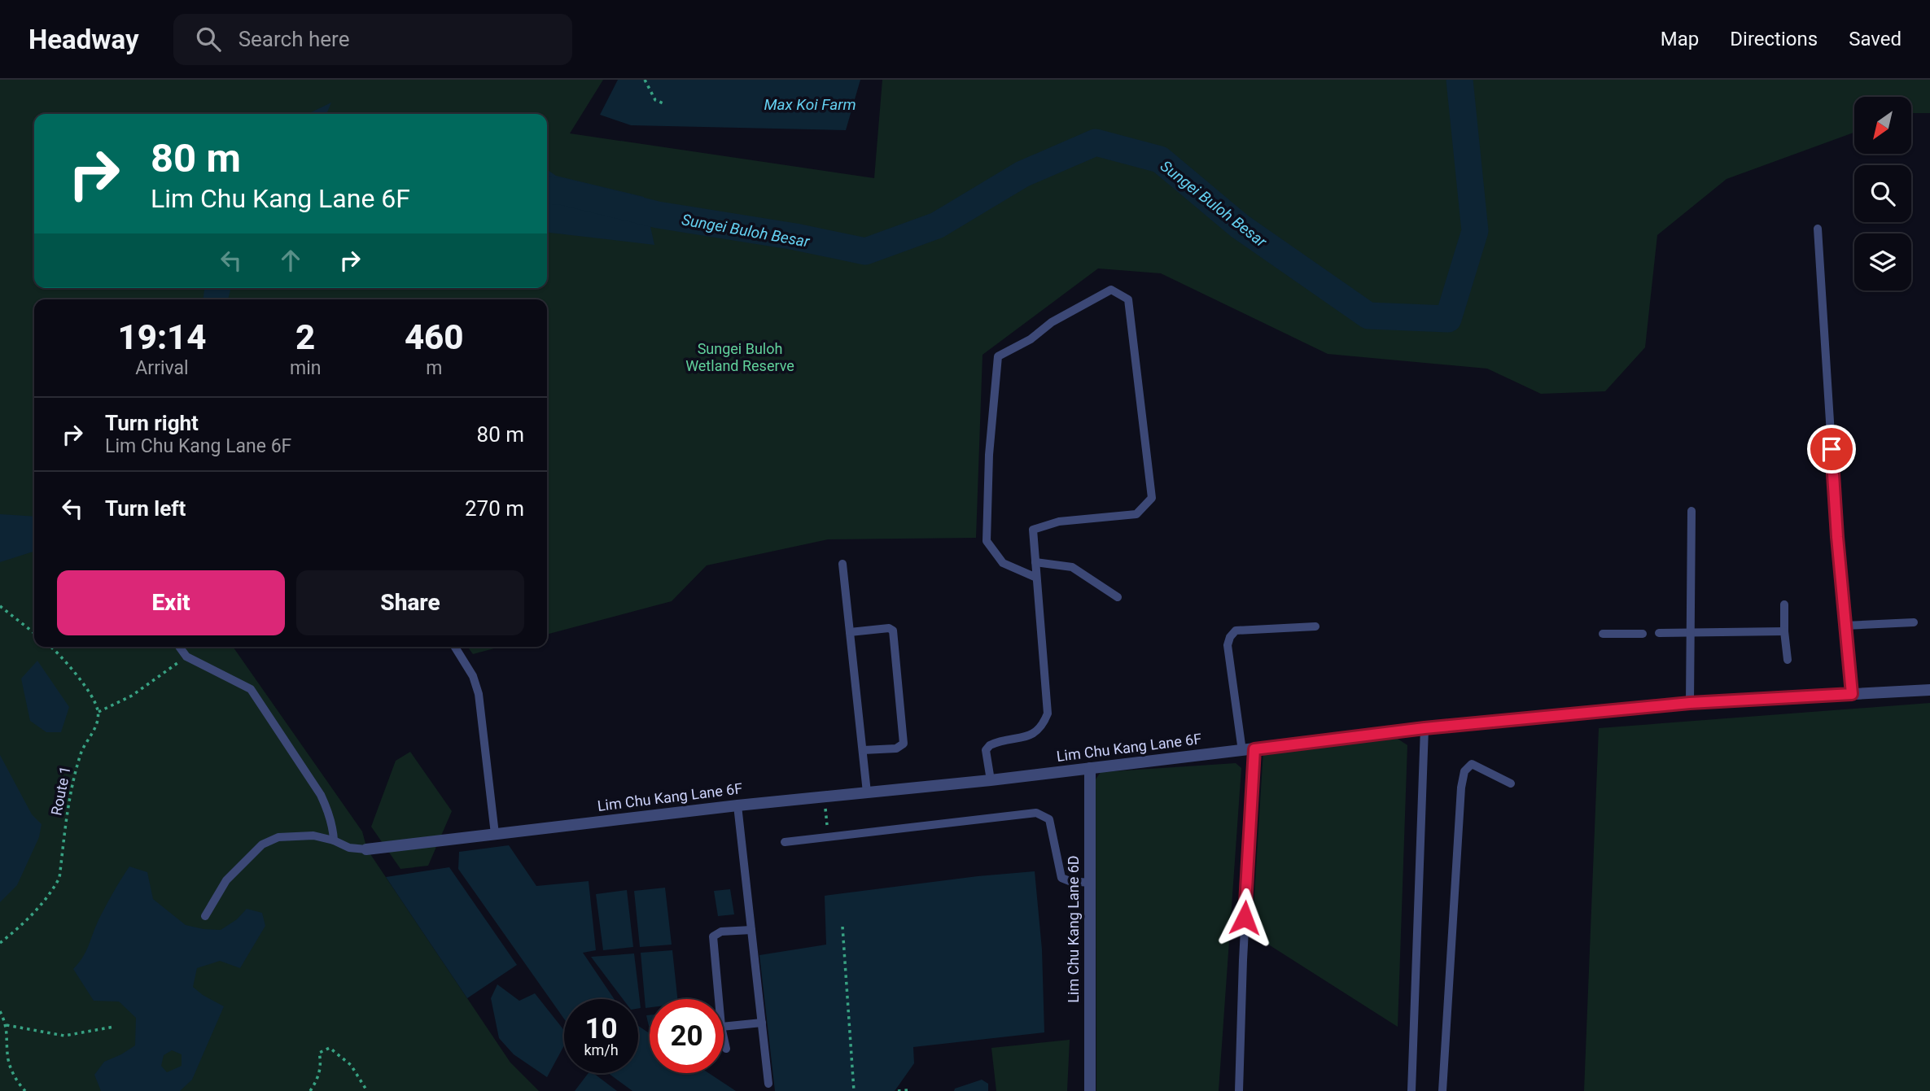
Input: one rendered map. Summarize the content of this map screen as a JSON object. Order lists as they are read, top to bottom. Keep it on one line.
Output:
{"streets":{"street":["Lim Chu Kang Lane 6F","Lim Chu Kang Lane 6D"],"path":["Route 1"]},"crossings":[["Lim Chu Kang Lane 6F","Lim Chu Kang Lane 6D"]],"water":["Max Koi Farm","Sungei Buloh Besar"],"parks":["Sungei Buloh Wetland Reserve"],"north":"bottom left","page":{"header":"Headway","search":"Search here","nav":["Map","Directions","Saved"],"turn":["80 m","Lim Chu Kang Lane 6F"],"eta":["19:14","Arrival","2","min","460","m"],"list":[{"name":"Turn right","note":"Lim Chu Kang Lane 6F","value":"80 m"},{"name":"Turn left","value":"270 m"}],"buttons":["Exit","Share"],"speed":"10 km/h","limit":"20"}}
